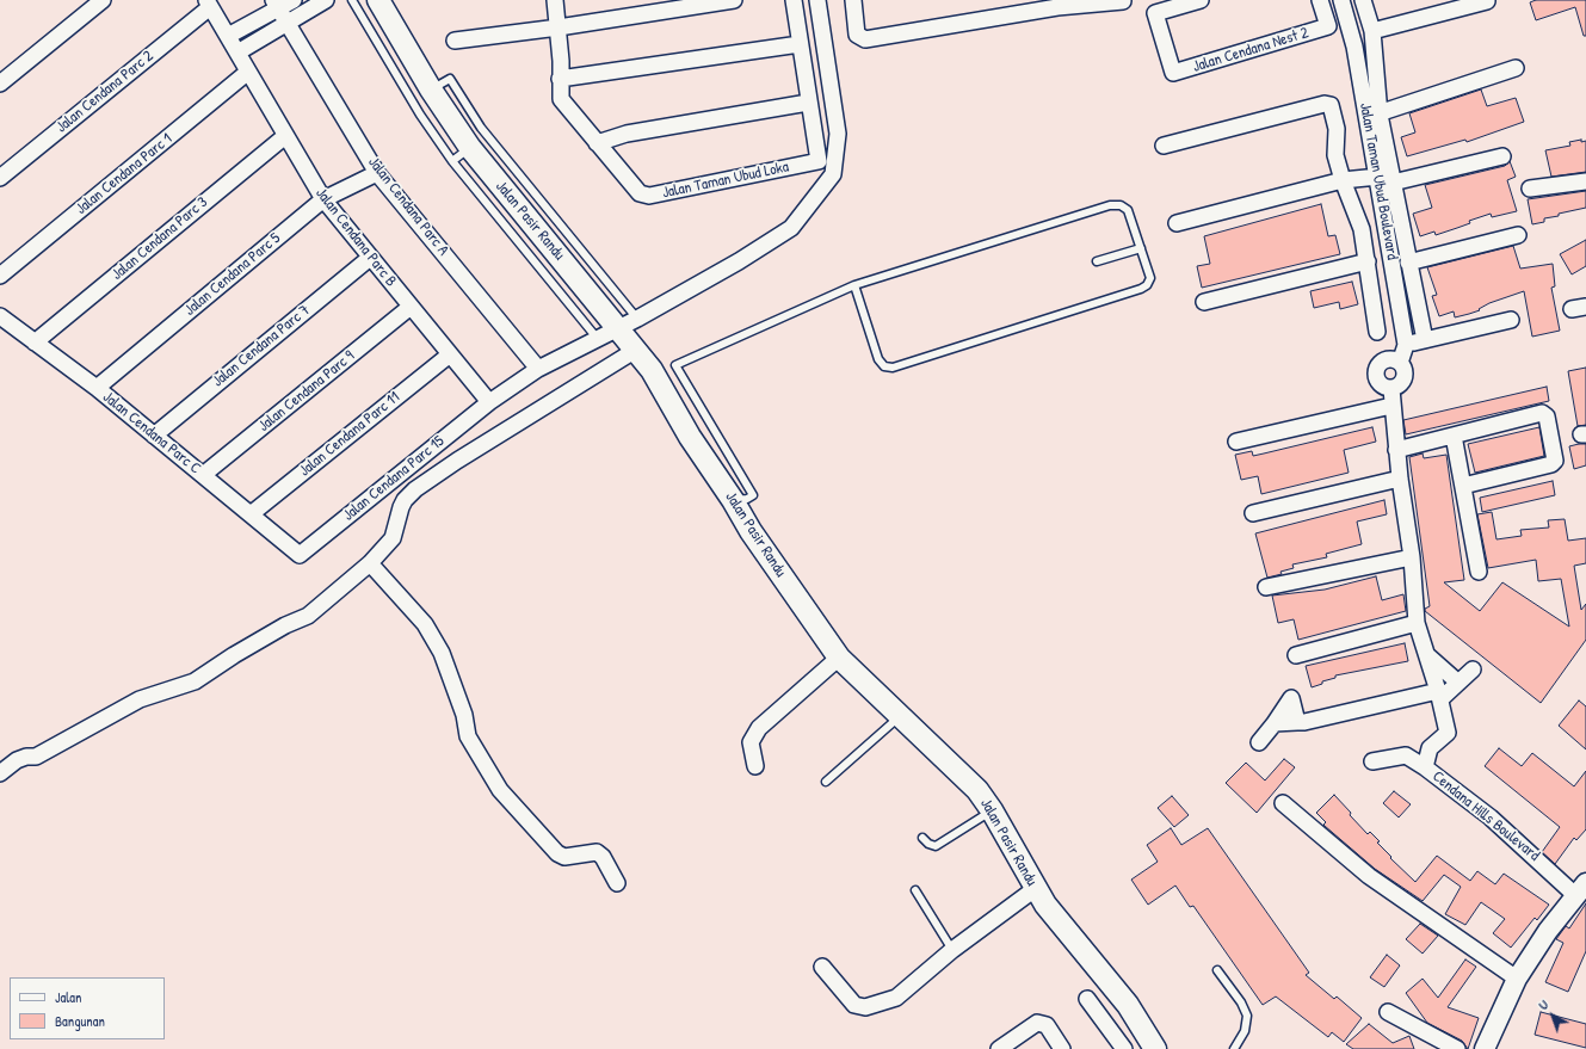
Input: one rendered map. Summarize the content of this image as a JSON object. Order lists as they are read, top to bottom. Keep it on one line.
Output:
{"streets":{"main road":["Jalan Pasir Randu"],"street":["Jalan Cendana Nest 2","Jalan Cendana Parc 2","Jalan Cendana Parc 1","Jalan Taman Ubud Loka","Jalan Taman Ubud Boulevard","Jalan Cendana Parc A","Jalan Cendana Parc B","Jalan Cendana Parc 3","Jalan Cendana Parc 5","Jalan Cendana Parc 7","Jalan Cendana Parc 9","Jalan Cendana Parc C","Jalan Cendana Parc 11","Jalan Cendana Parc 15","Cendana Hills Boulevard"]},"crossings":[["Jalan Cendana Parc 2","Jalan Cendana Parc B"],["Jalan Cendana Parc 1","Jalan Cendana Parc B"],["Jalan Cendana Parc A","Jalan Cendana Parc 5"],["Jalan Cendana Parc A","Jalan Cendana Parc 15"],["Jalan Pasir Randu","Jalan Cendana Parc 15"],["Jalan Cendana Parc B","Jalan Cendana Parc 3"],["Jalan Cendana Parc B","Jalan Cendana Parc 5"],["Jalan Cendana Parc B","Jalan Cendana Parc 7"],["Jalan Cendana Parc B","Jalan Cendana Parc 9"],["Jalan Cendana Parc B","Jalan Cendana Parc 11"],["Jalan Cendana Parc B","Jalan Cendana Parc 15"],["Jalan Cendana Parc 3","Jalan Cendana Parc C"],["Jalan Cendana Parc 5","Jalan Cendana Parc C"],["Jalan Cendana Parc 7","Jalan Cendana Parc C"],["Jalan Cendana Parc 9","Jalan Cendana Parc C"],["Jalan Cendana Parc C","Jalan Cendana Parc 11"],["Jalan Cendana Parc C","Jalan Cendana Parc 15"]],"legend":["Jalan","Bangunan"],"north":"top left"}
